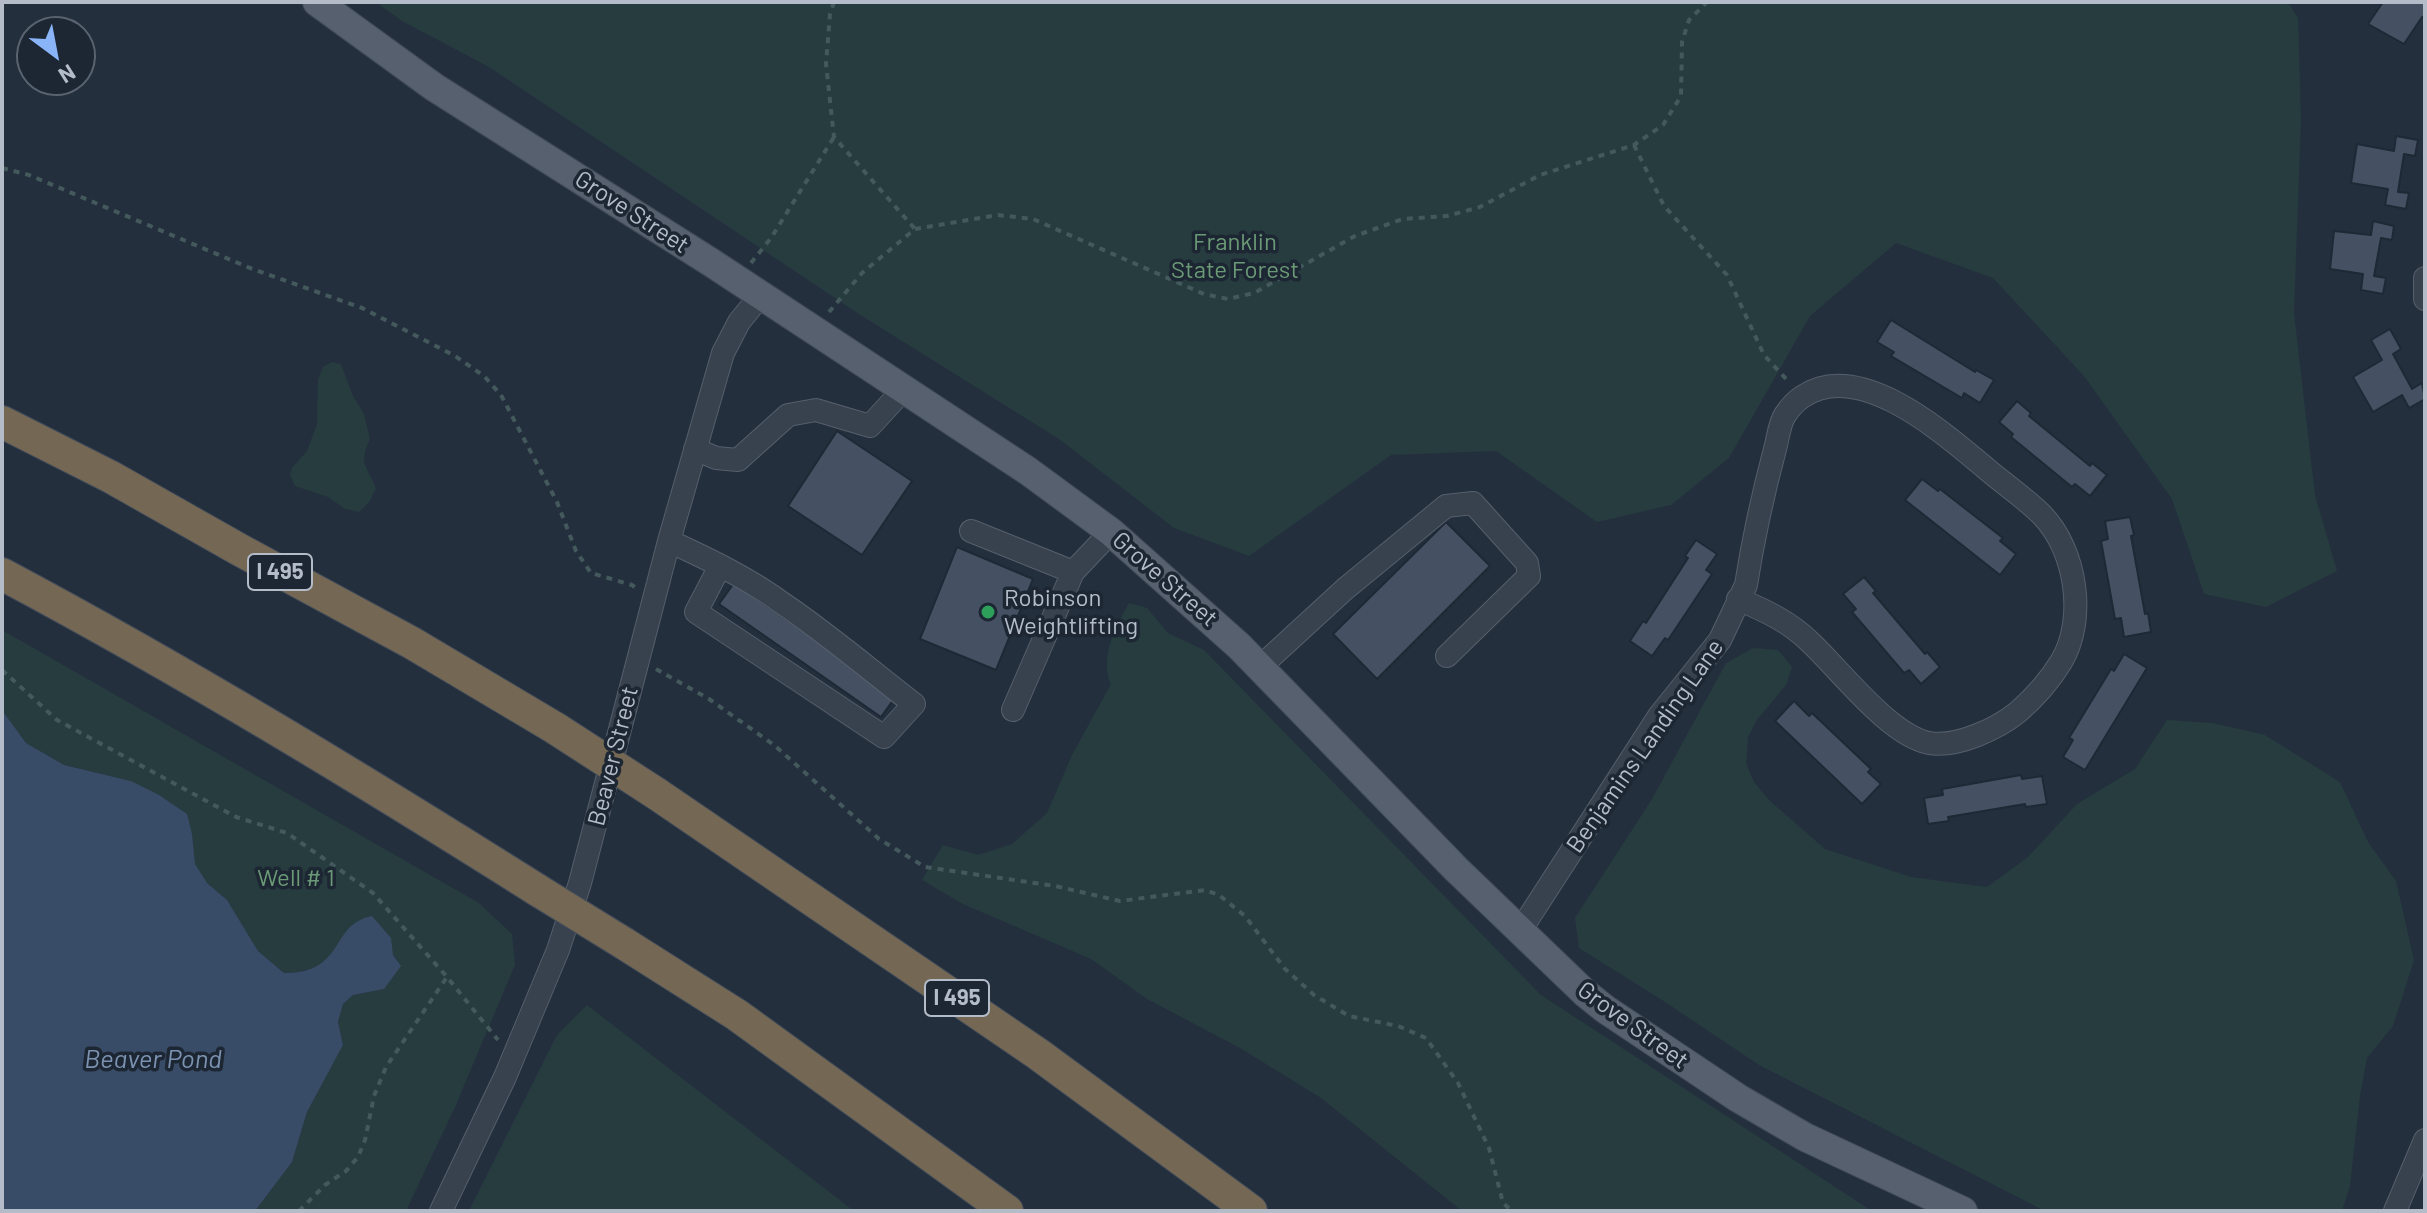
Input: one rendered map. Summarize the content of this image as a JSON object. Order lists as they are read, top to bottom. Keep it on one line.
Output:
{"streets":{"highway":["I 495"],"main road":["Grove Street"],"street":["Benjamins Landing Lane","Beaver Street"]},"crossings":[["Grove Street","Benjamins Landing Lane"],["Grove Street","Beaver Street"]],"water":["Beaver Pond"],"parks":["Franklin State Forest","Well # 1"],"places":["Robinson Weightlifting"],"north":"bottom right"}
